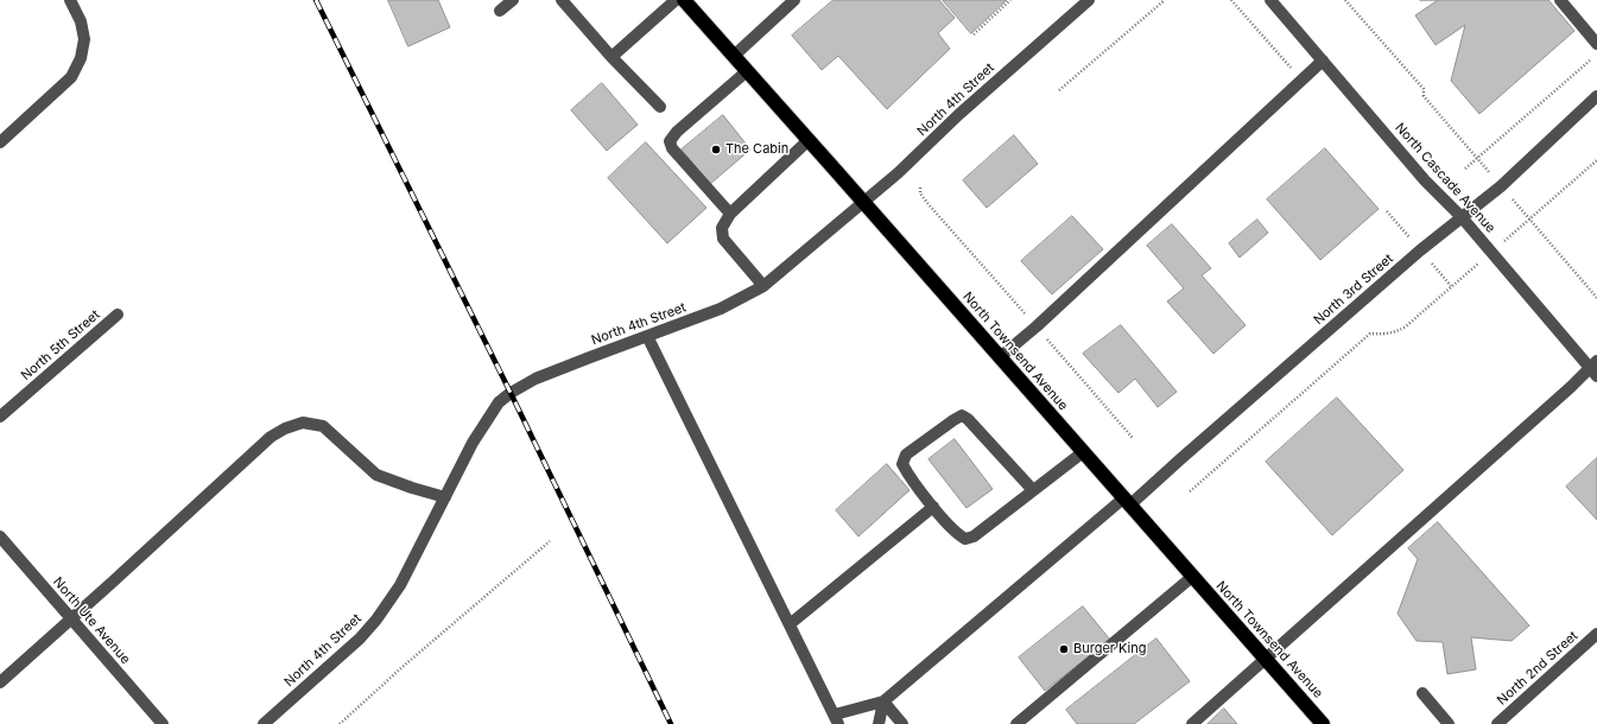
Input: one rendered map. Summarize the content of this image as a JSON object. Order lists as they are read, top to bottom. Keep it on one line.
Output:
{"streets":{"highway":["North Townsend Avenue"],"street":["North 4th Street","North Cascade Avenue","North 3rd Street","North 5th Street","North Ute Avenue","North 2nd Street"]},"crossings":[["North 4th Street","North Townsend Avenue"],["North Cascade Avenue","North 3rd Street"],["North 3rd Street","North Townsend Avenue"]],"places":["The Cabin","Burger King"]}
